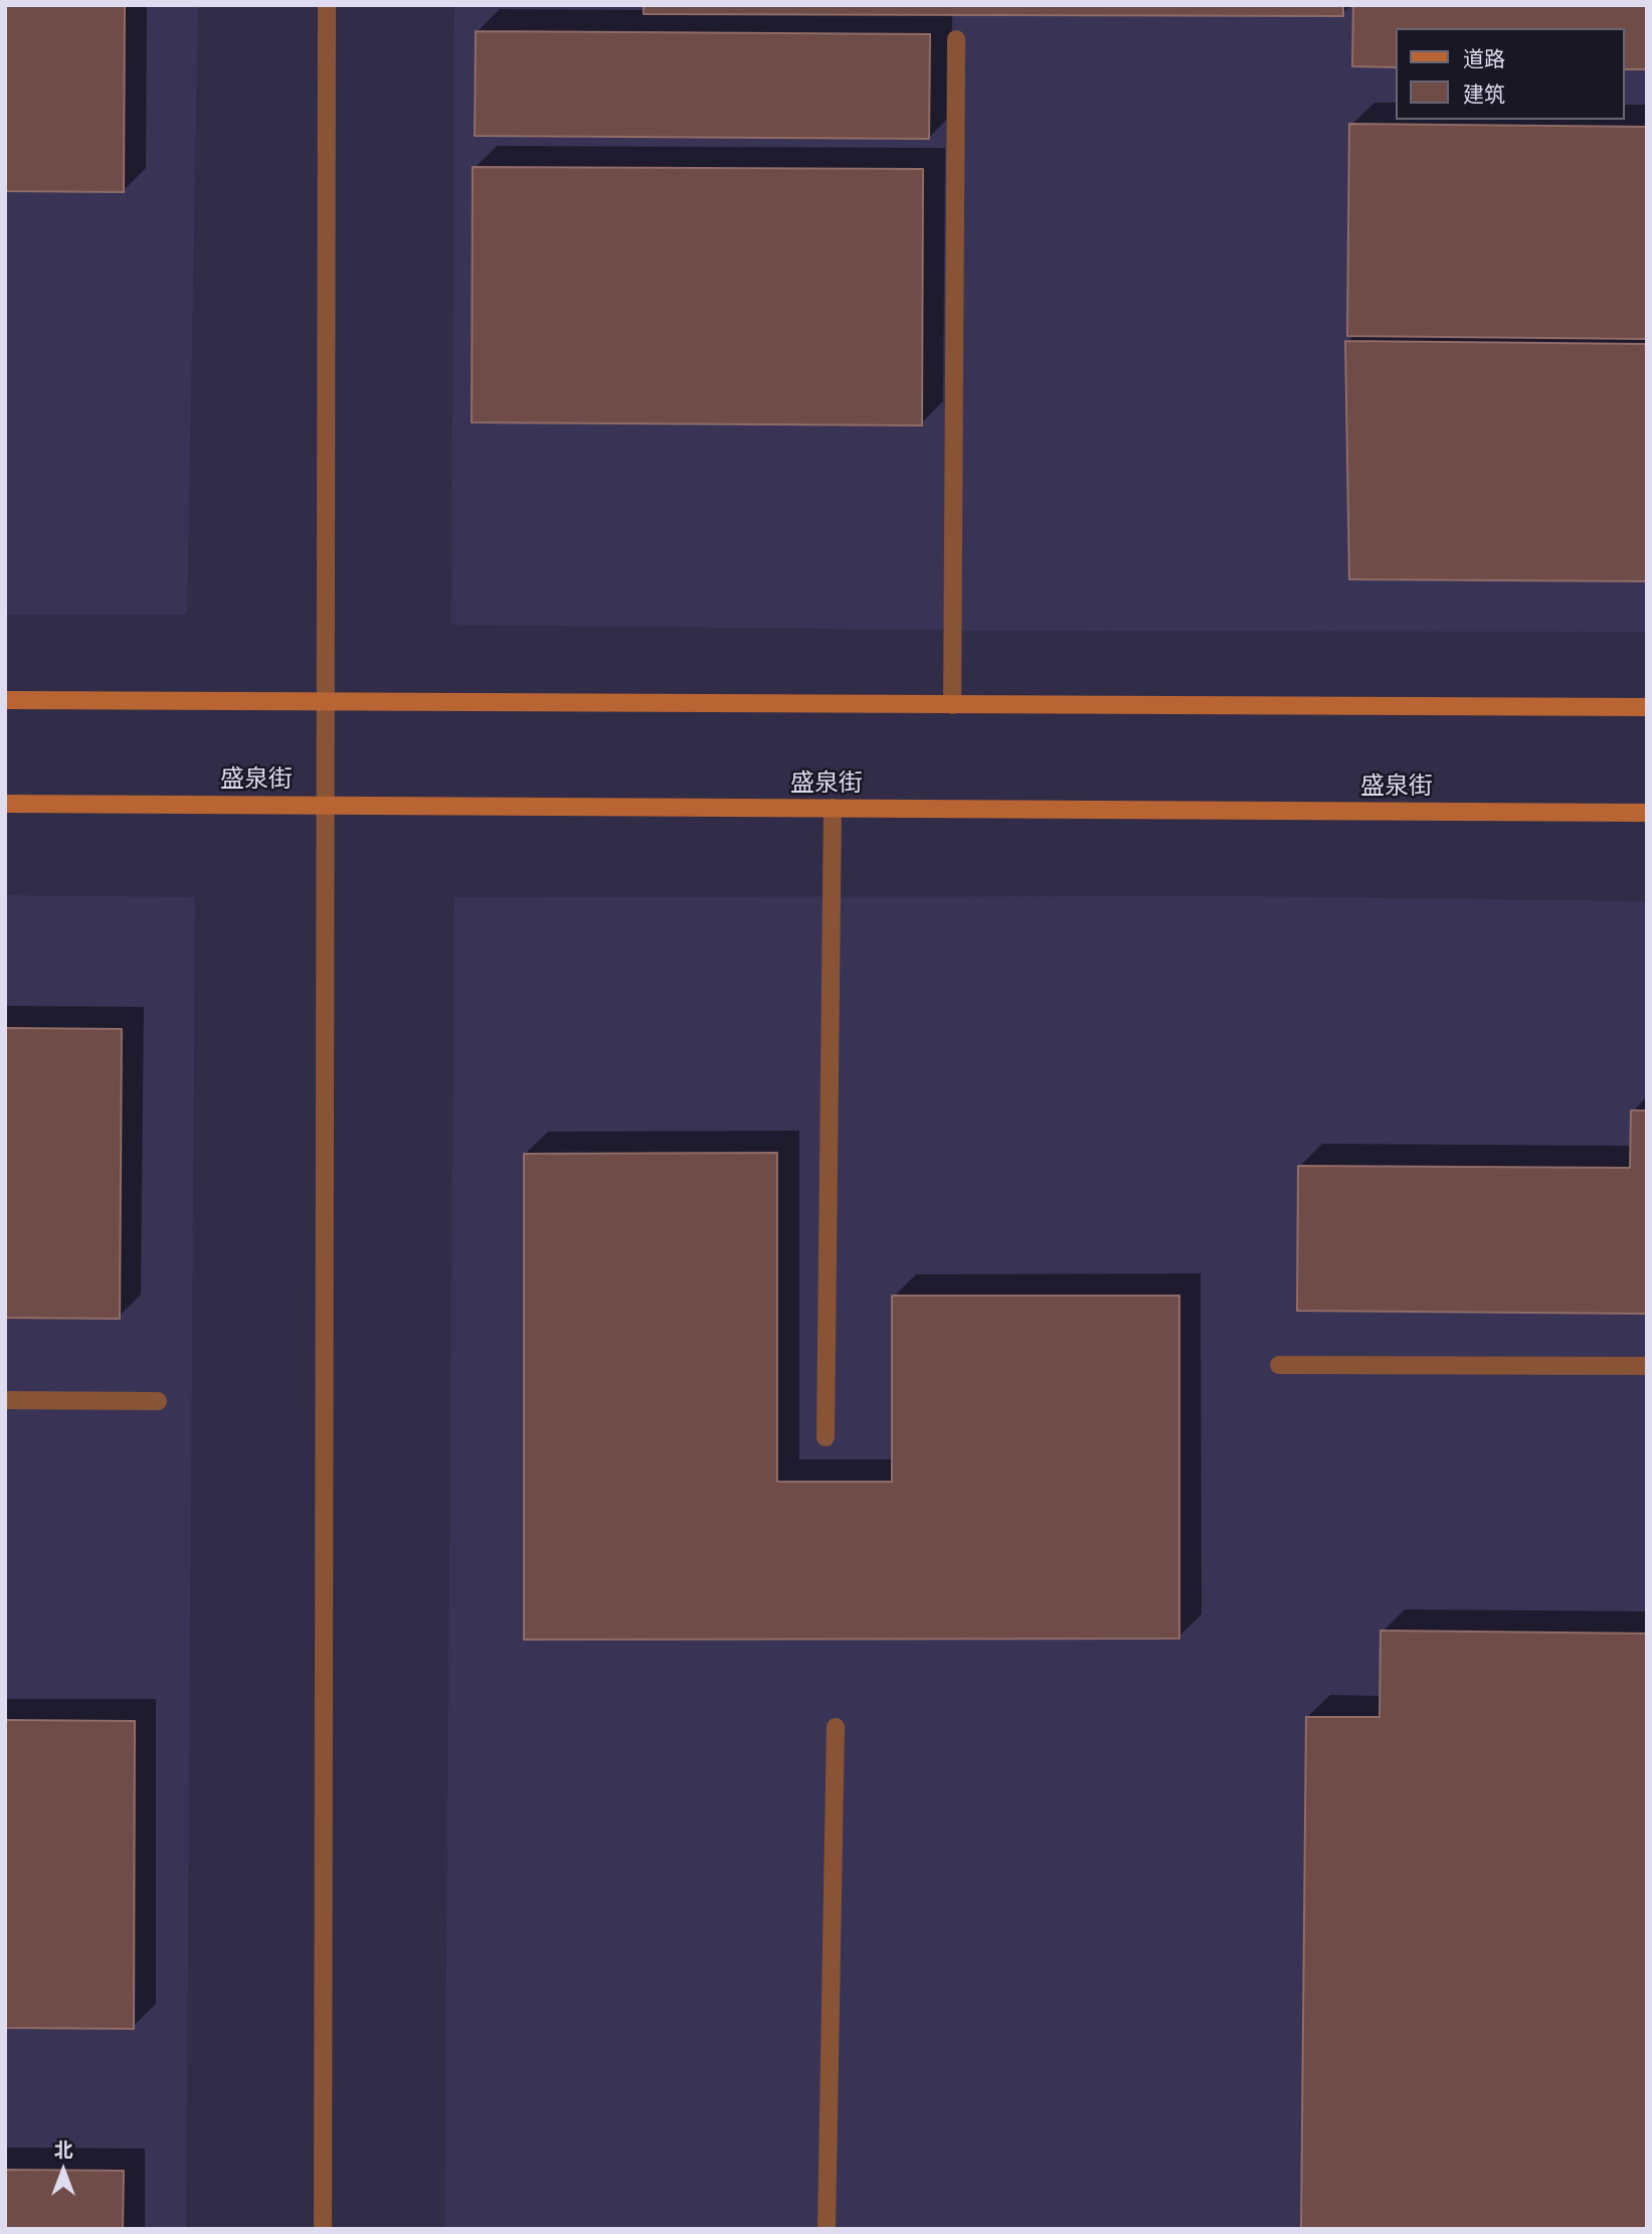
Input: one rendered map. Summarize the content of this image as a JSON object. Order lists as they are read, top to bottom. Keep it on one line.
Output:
{"streets":{"main road":["盛泉街"]},"legend":["道路","建筑"],"north":"top"}
